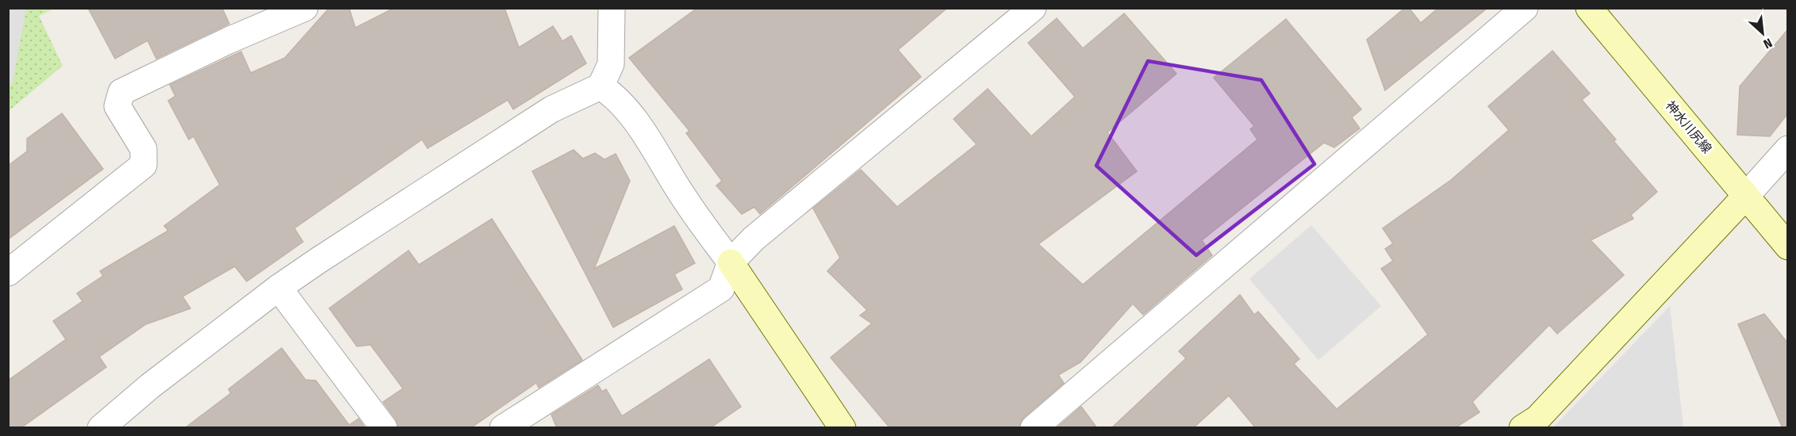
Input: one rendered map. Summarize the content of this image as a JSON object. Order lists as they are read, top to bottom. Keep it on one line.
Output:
{"streets":{"street":["神水川尻線"]},"north":"bottom right"}
